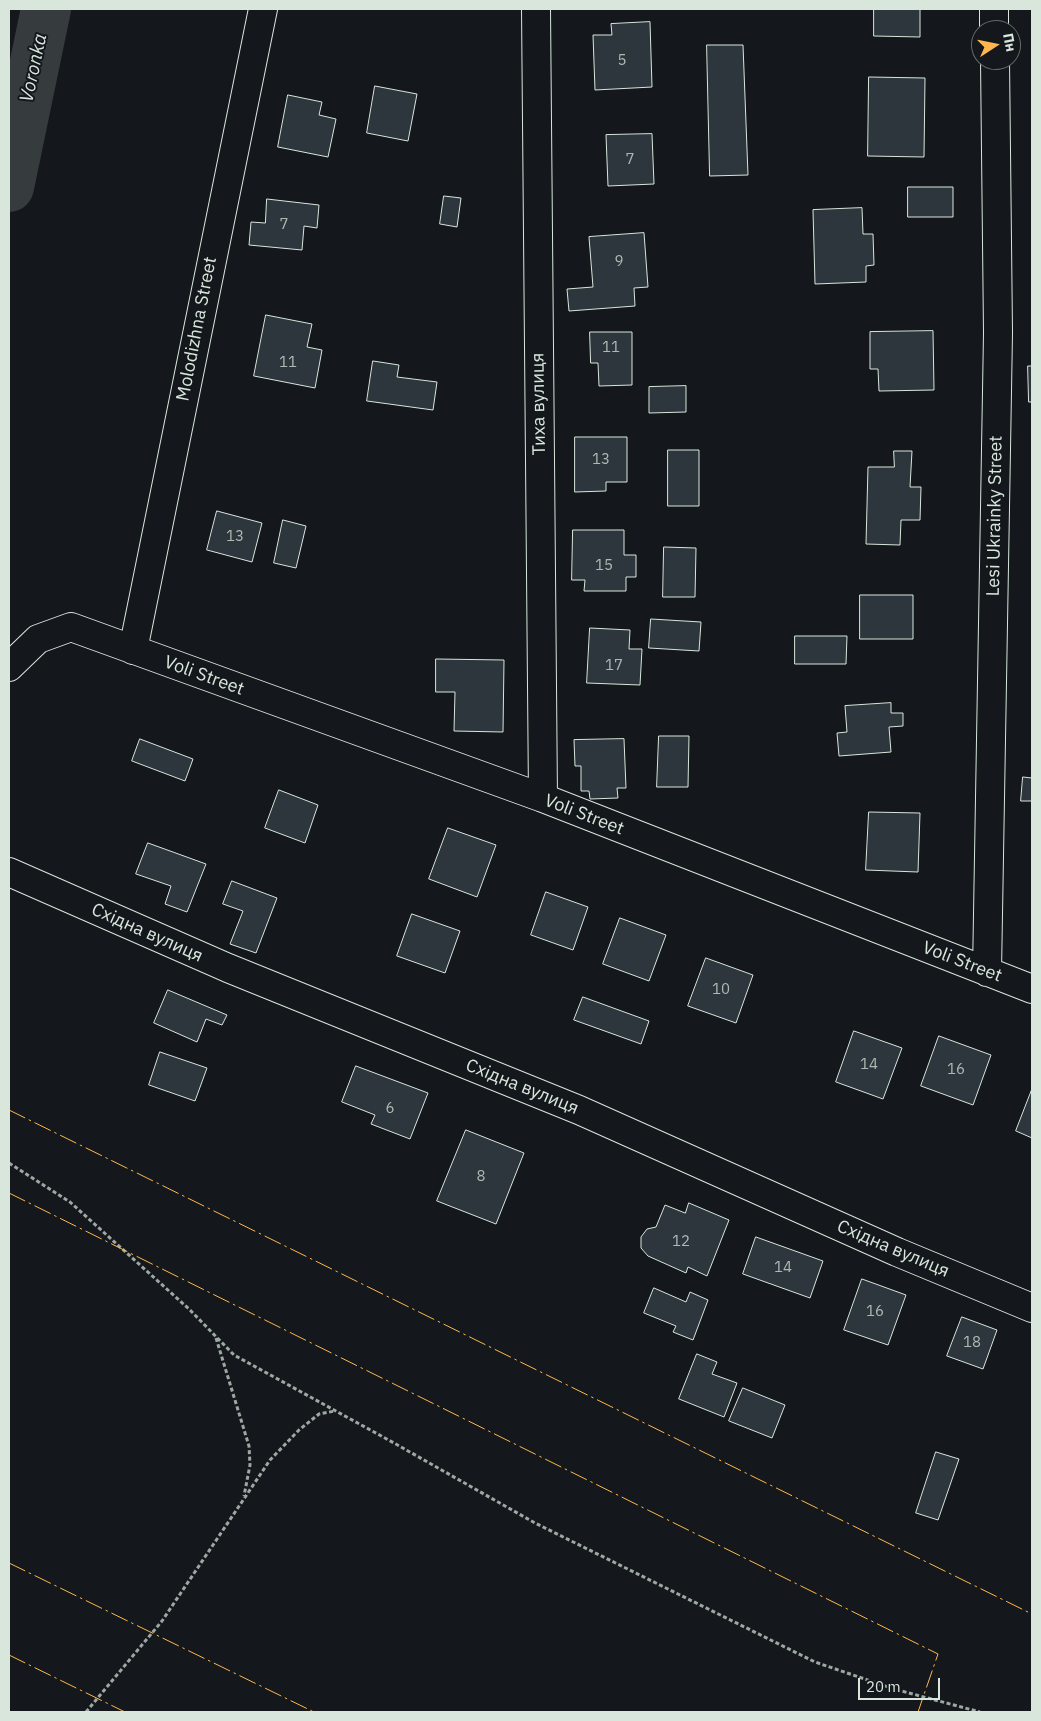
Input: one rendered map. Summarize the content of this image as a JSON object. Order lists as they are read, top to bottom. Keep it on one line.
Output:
{"streets":{"street":["Molodizhna Street","Тиха вулиця","Lesi Ukrainky Street","Voli Street","Східна вулиця"]},"crossings":[["Molodizhna Street","Voli Street"],["Тиха вулиця","Voli Street"],["Lesi Ukrainky Street","Voli Street"]],"water":["Voronka"],"house_numbers":["5","7","7","9","11","11","13","13","15","17","10","14","16","6","8","12","14","16","18"],"scale_bar":"20 m","north":"right"}
